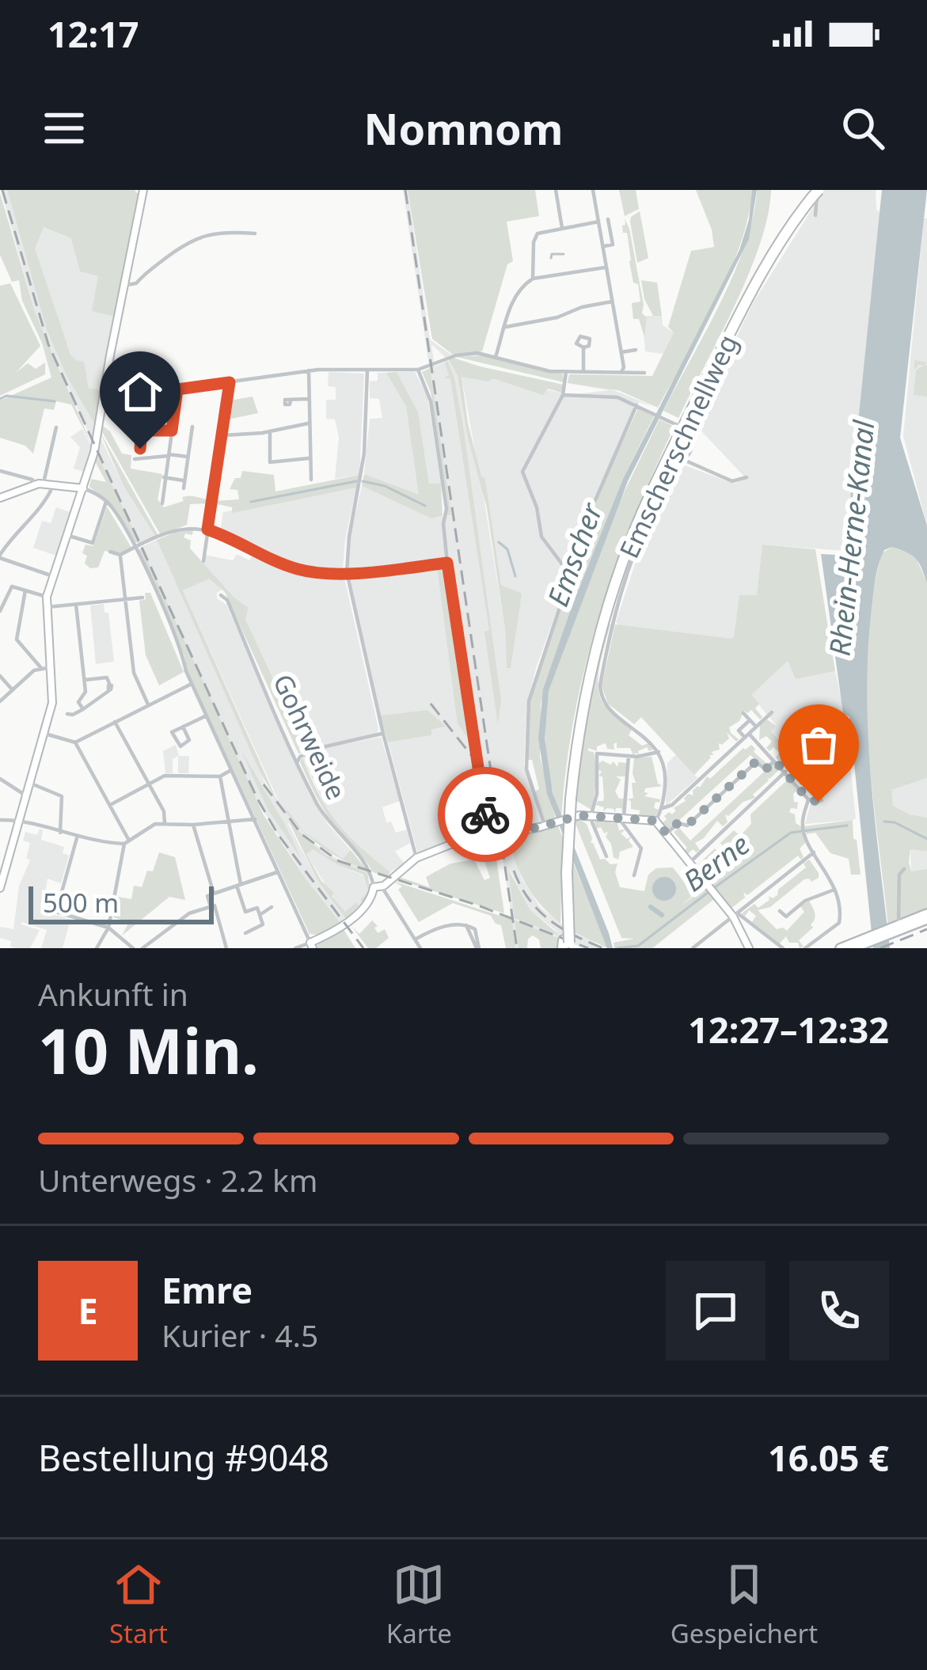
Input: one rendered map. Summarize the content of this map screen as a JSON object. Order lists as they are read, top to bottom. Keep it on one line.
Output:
{"streets":{"highway":["Emscherschnellweg"],"street":["Gohrweide"]},"water":["Rhein-Herne-Kanal","Emscher","Berne"],"scale_bar":"500 m","page":{"status":"12:17","header":"Nomnom","scale":"500 m","heading":["10 Min.","Ankunft in","12:27–12:32"],"panel":["Emre","Kurier · 4.5","Bestellung #9048","16.05 €"],"bar":"Unterwegs · 2.2 km","round":"E","tabs":["Start","Karte","Gespeichert"]}}
